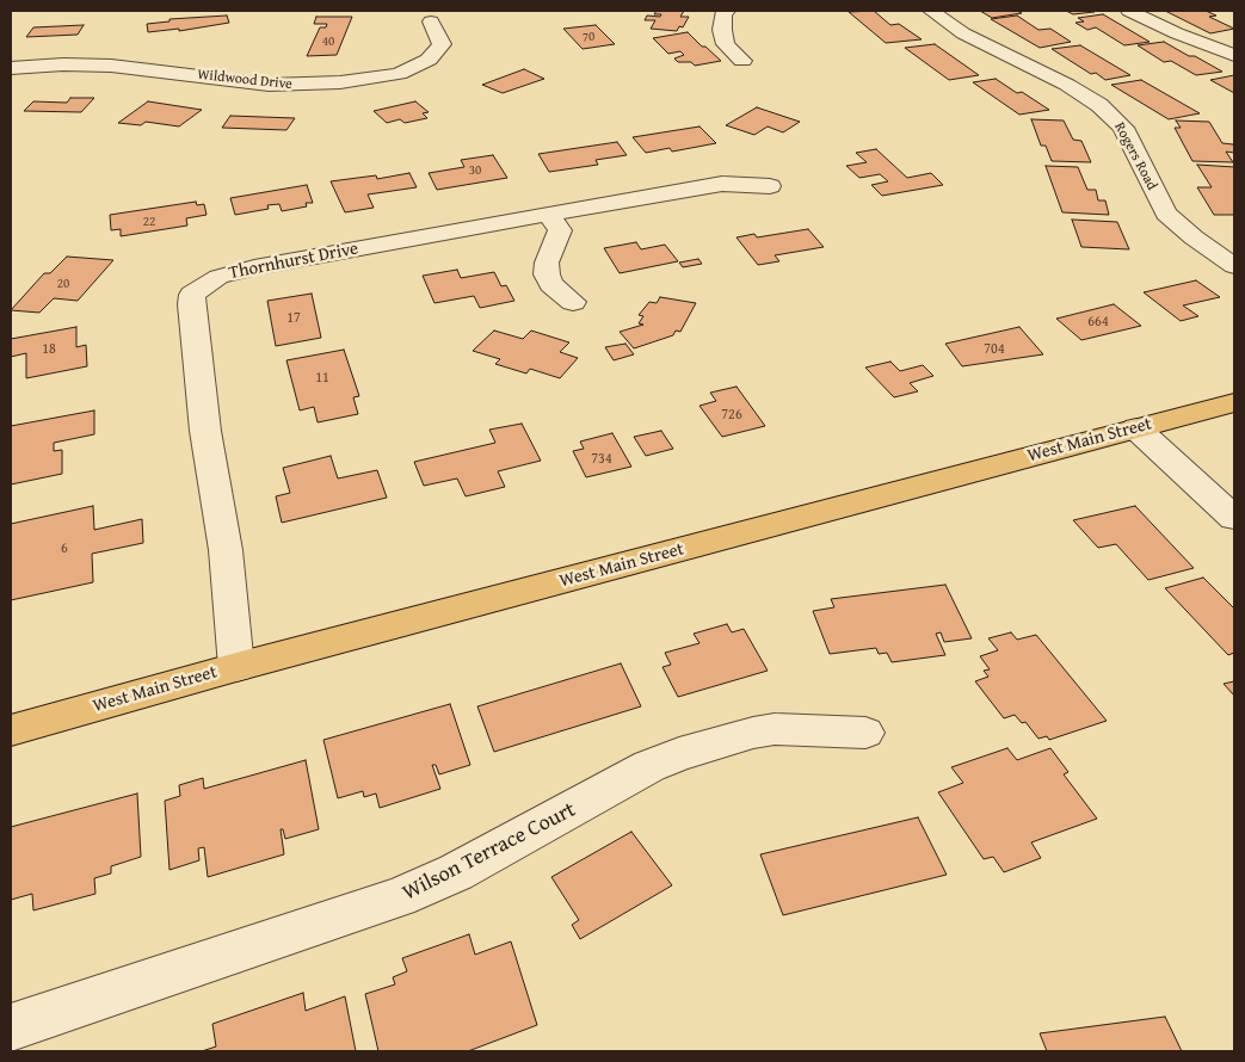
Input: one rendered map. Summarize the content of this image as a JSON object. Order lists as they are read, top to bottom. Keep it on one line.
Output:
{"streets":{"main road":["West Main Street"],"street":["Wildwood Drive","Rogers Road","Thornhurst Drive","Wilson Terrace Court"]},"crossings":[["Thornhurst Drive","West Main Street"]],"house_numbers":["70","40","30","22","20","17","664","18","704","11","726","734","6"]}
